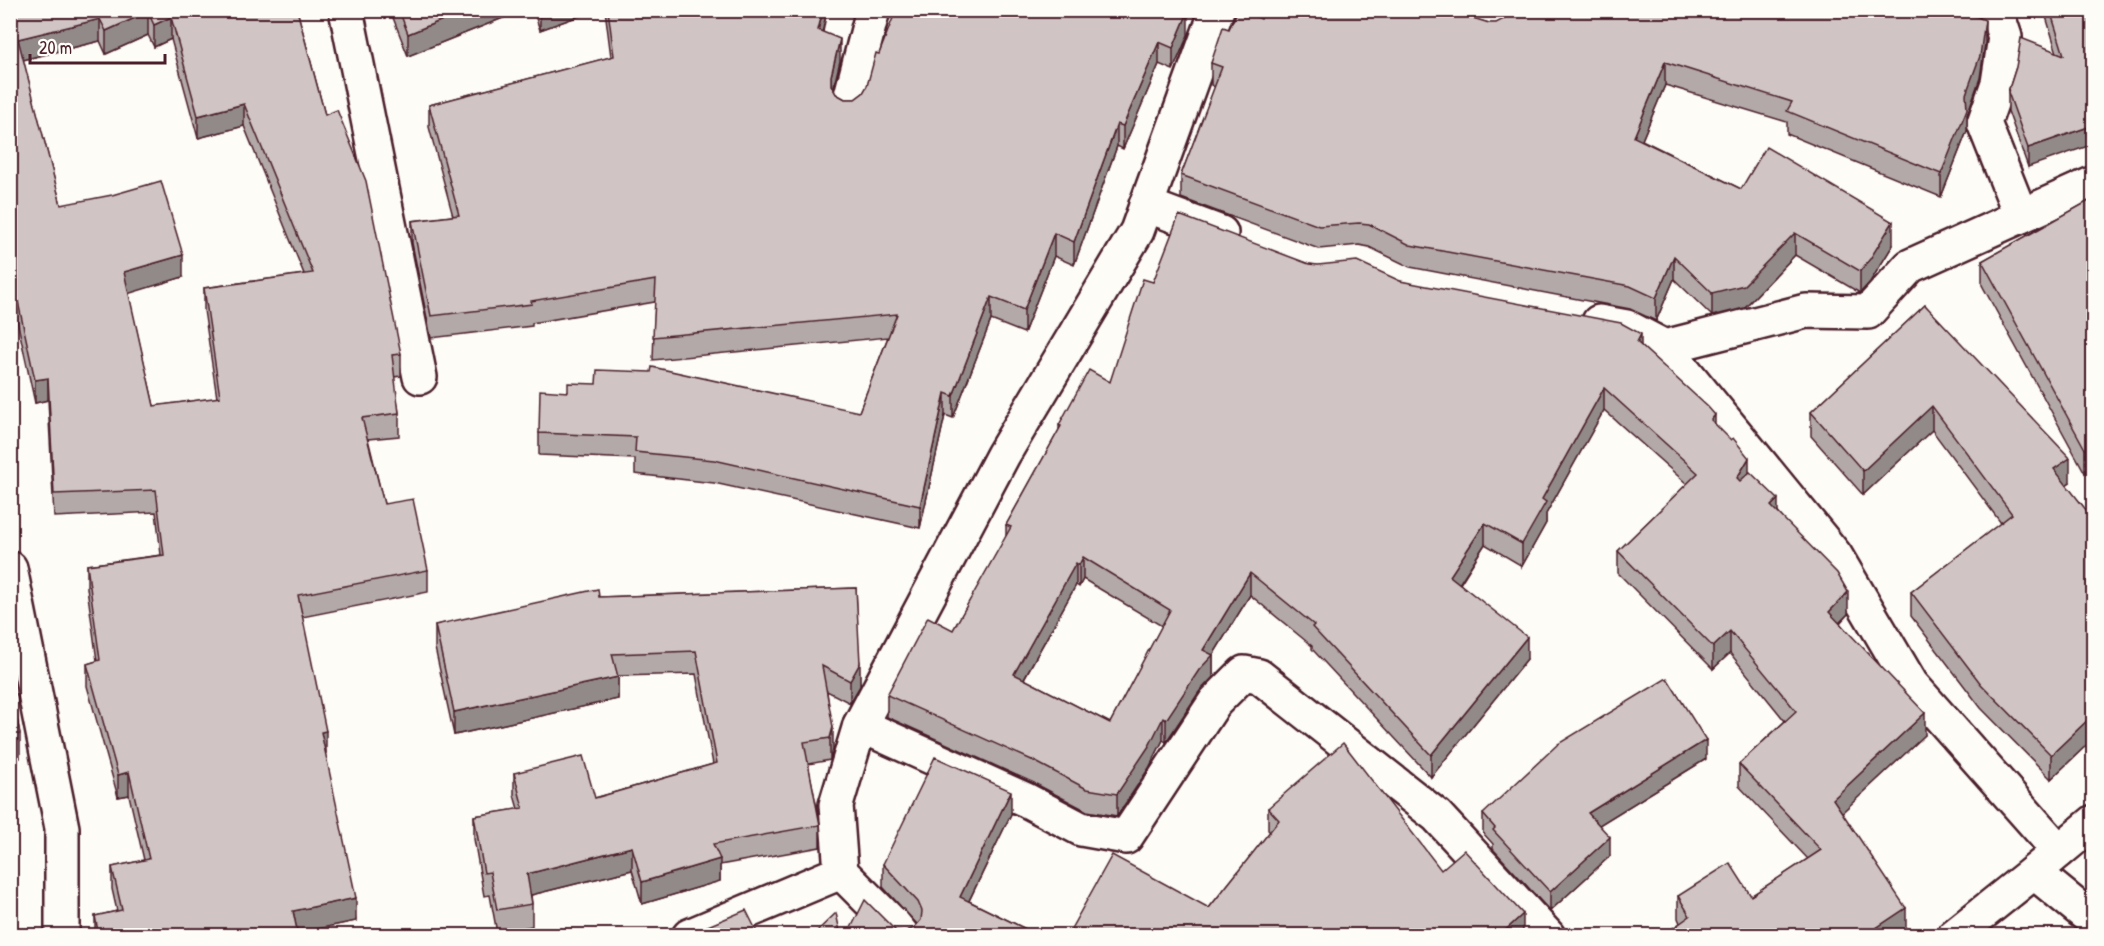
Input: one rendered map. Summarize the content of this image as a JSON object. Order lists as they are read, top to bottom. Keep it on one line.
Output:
{"scale_bar":"20 m"}
